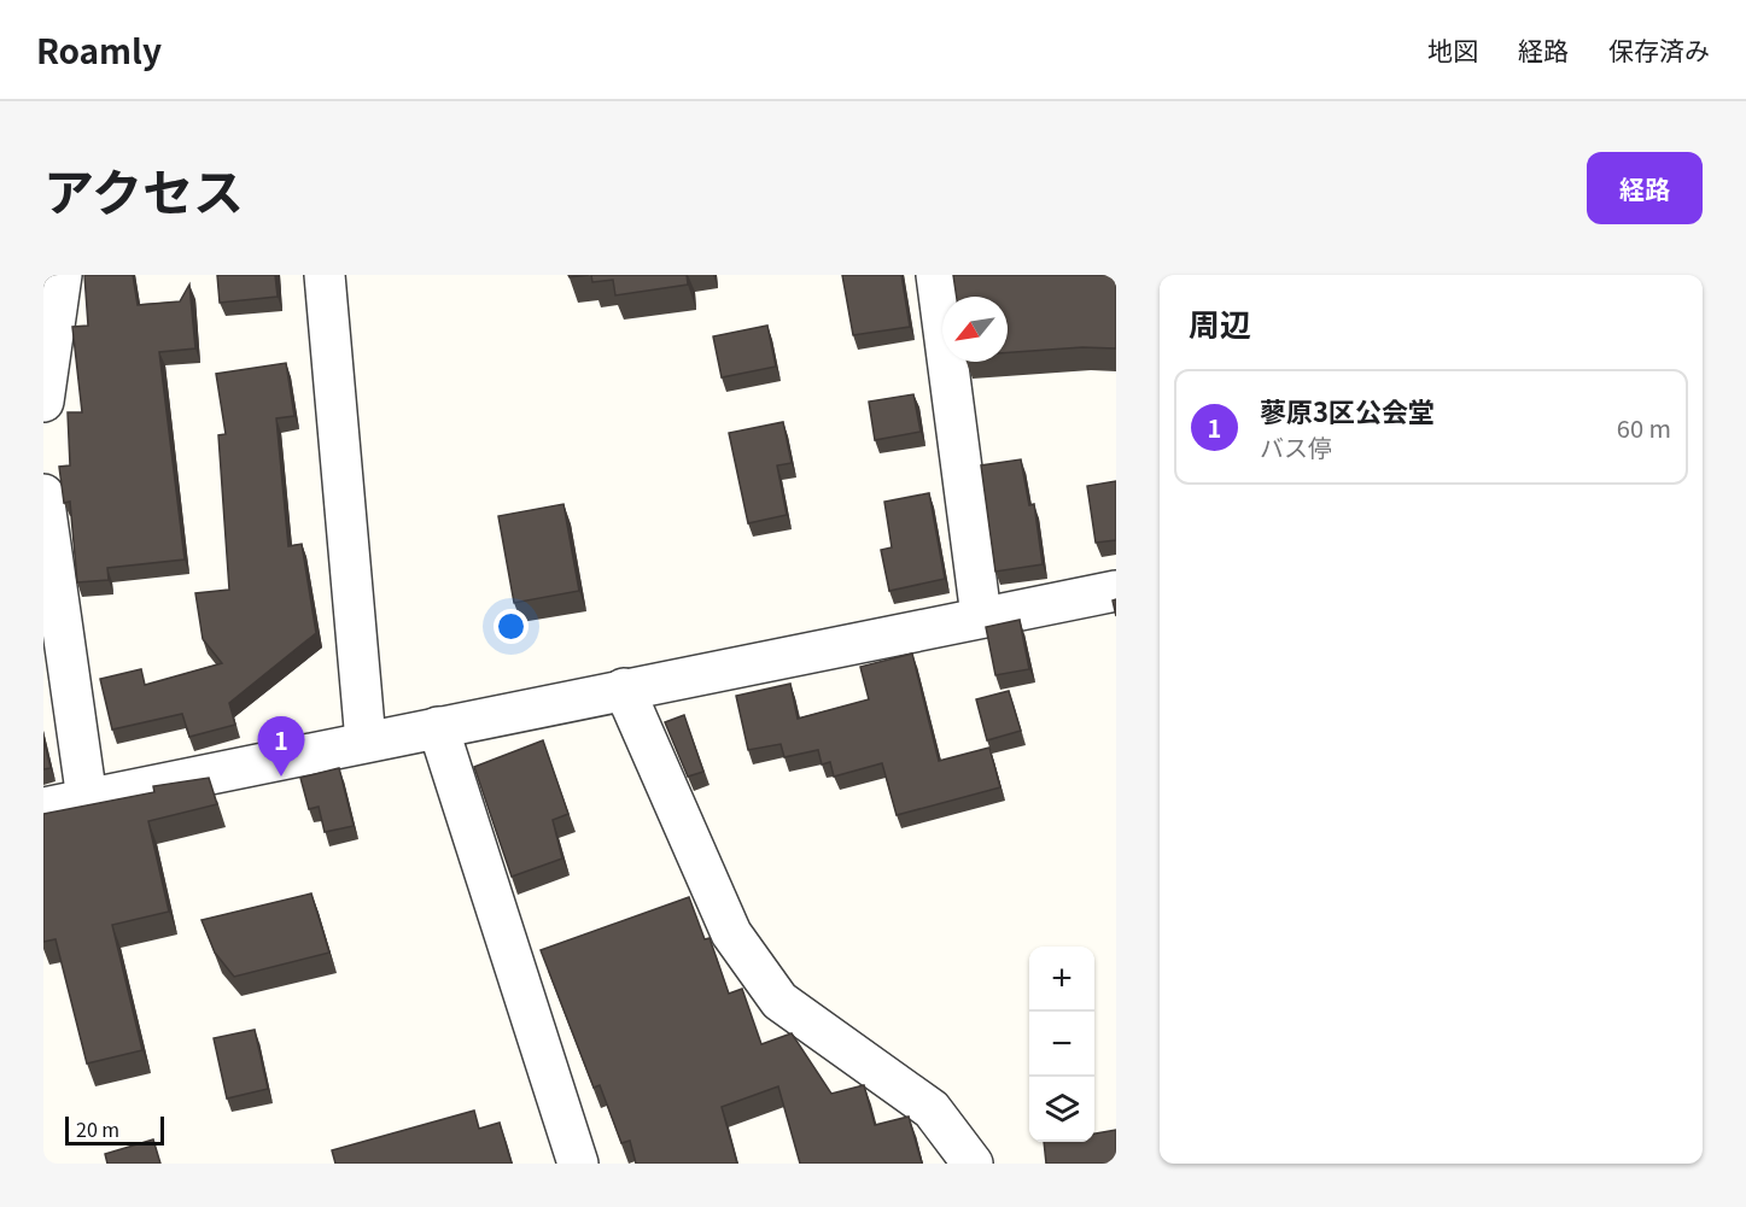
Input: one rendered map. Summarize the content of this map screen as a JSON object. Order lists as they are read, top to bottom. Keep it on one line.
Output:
{"scale_bar":"20 m","north":"bottom left","page":{"header":"Roamly","nav":["地図","経路","保存済み"],"title":"アクセス","buttons":"経路","heading":"周辺","list":[{"mark":"1","name":"蓼原3区公会堂","note":"バス停","value":"60 m"}],"pins":"1","map_buttons":["+","−"],"scale":"20 m"}}
